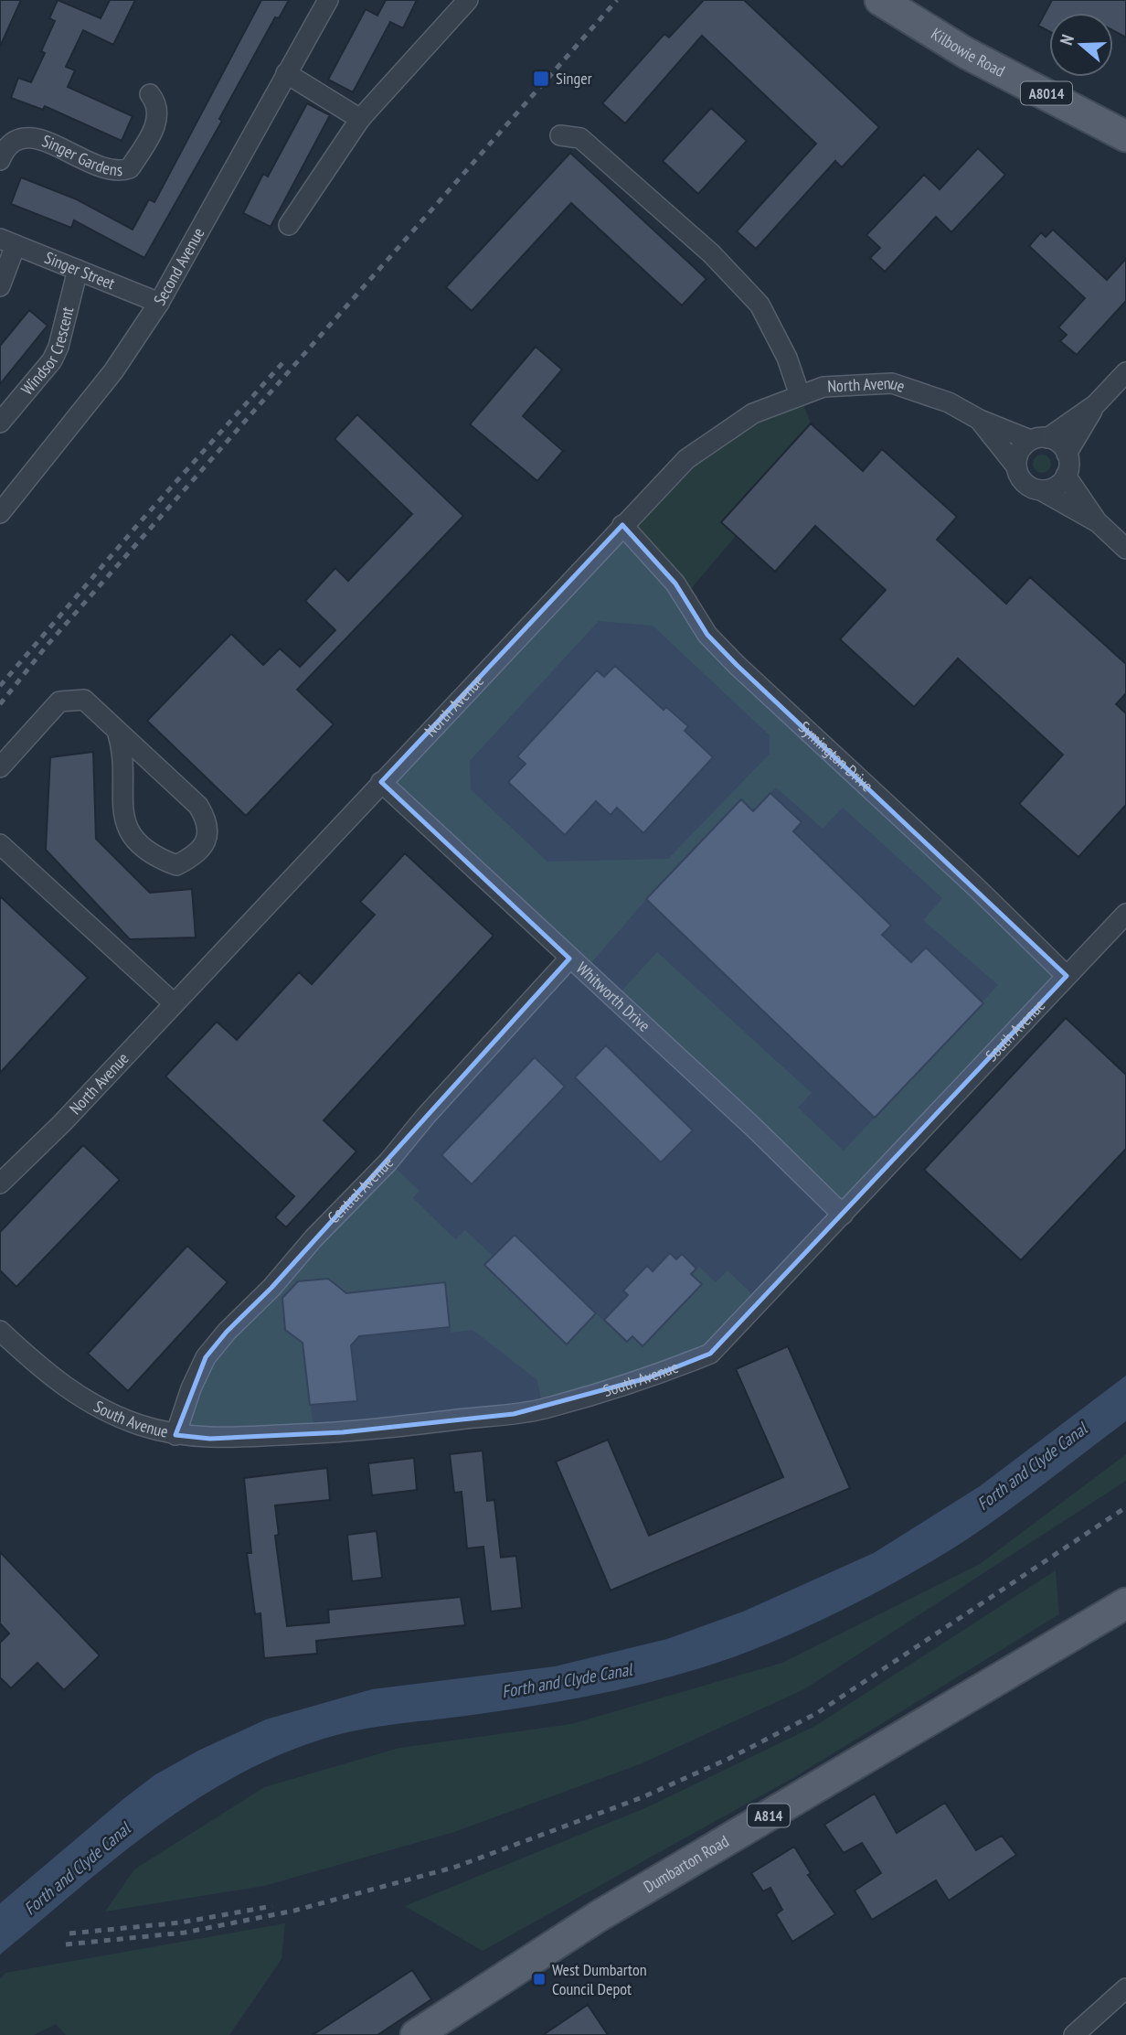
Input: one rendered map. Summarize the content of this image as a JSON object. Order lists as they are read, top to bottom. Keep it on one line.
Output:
{"streets":{"main road":["Kilbowie Road","A8014","A814","Dumbarton Road"],"street":["Singer Gardens","Second Avenue","Singer Street","Windsor Crescent","North Avenue","Symington Drive","Whitworth Drive","South Avenue","Central Avenue"]},"crossings":[["Second Avenue","Singer Street"],["Singer Street","Windsor Crescent"],["North Avenue","Symington Drive"],["North Avenue","Whitworth Drive"],["Symington Drive","South Avenue"],["Whitworth Drive","South Avenue"],["Whitworth Drive","Central Avenue"],["South Avenue","Central Avenue"]],"water":["Forth and Clyde Canal"],"places":{"transit":["Singer","West Dumbarton Council Depot"]},"north":"left"}
